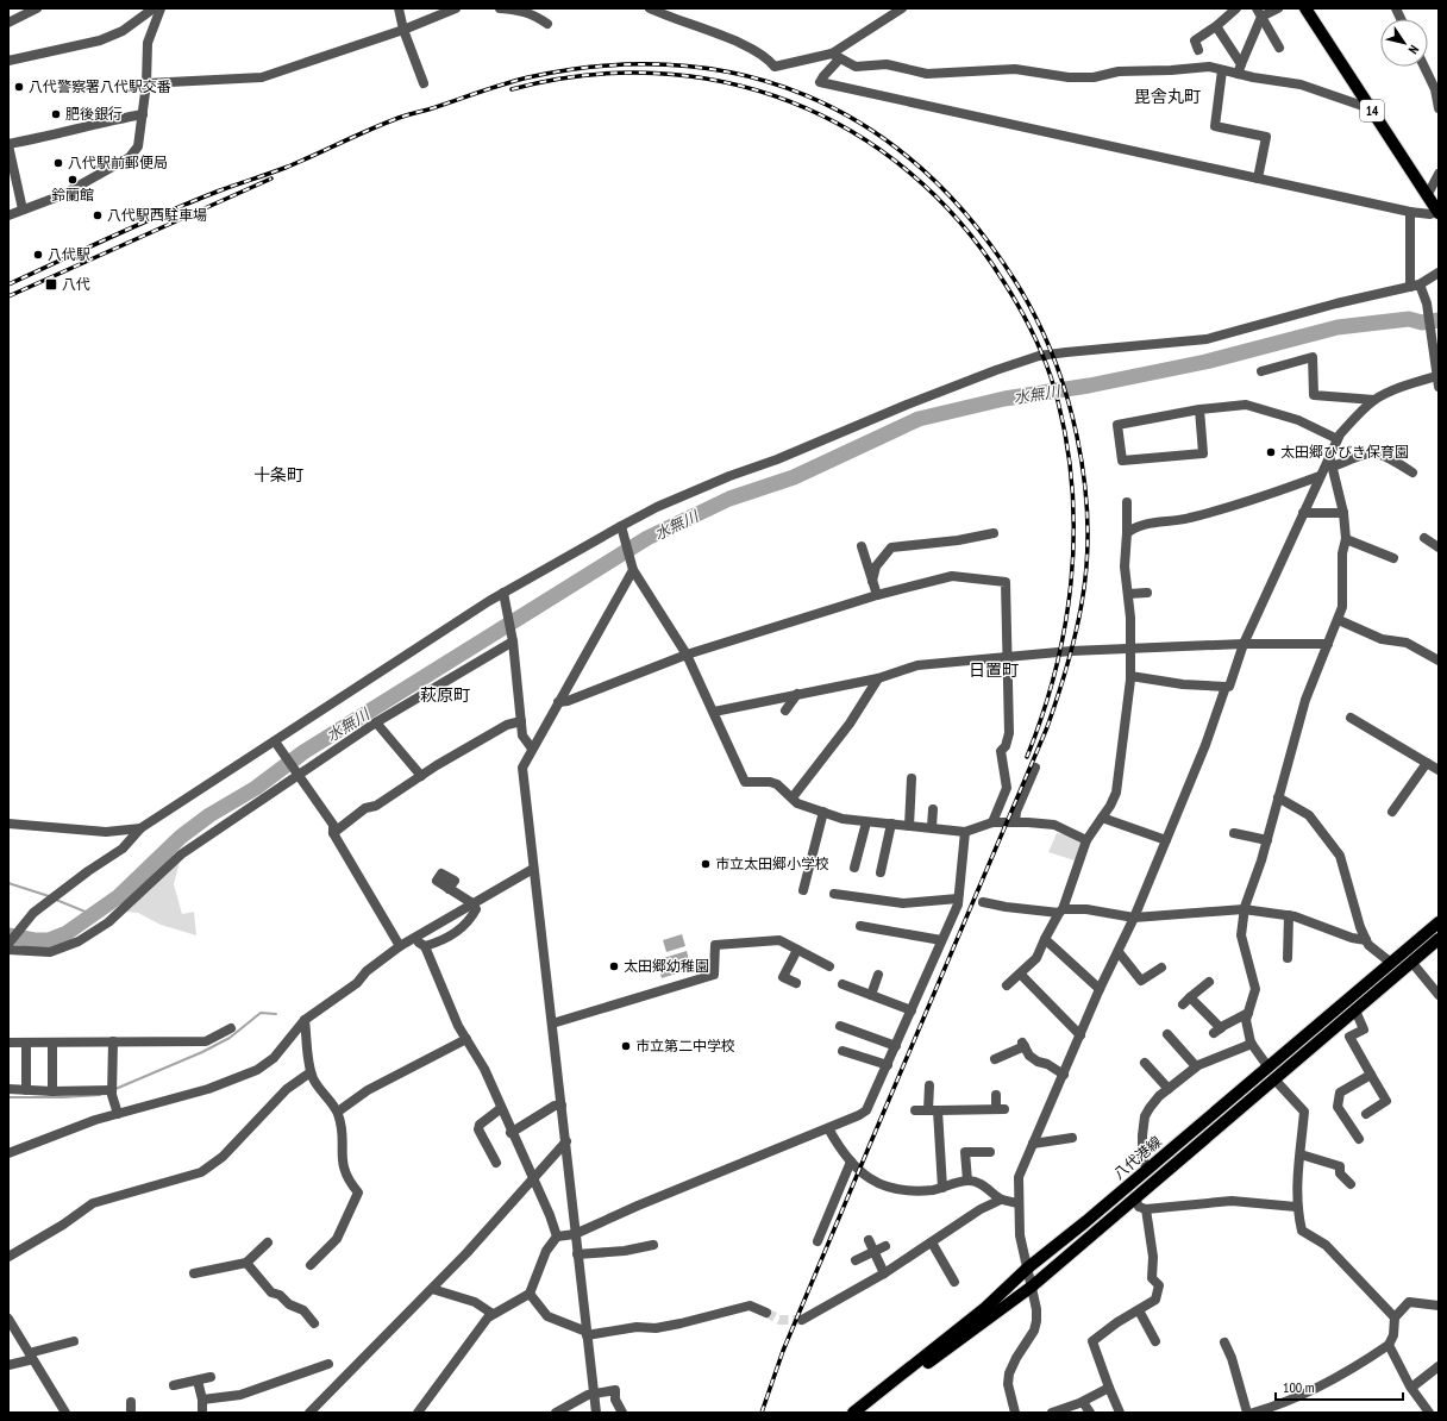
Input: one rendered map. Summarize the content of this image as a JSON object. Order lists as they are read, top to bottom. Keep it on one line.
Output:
{"streets":{"main road":["14","八代港線"]},"districts":["毘舎丸町","十条町","日置町","萩原町"],"water":["水無川"],"places":{"other":["八代警察署八代駅交番","肥後銀行","八代駅前郵便局","鈴蘭館","八代駅西駐車場","八代駅","太田郷ひびき保育園","市立太田郷小学校","太田郷幼稚園","市立第二中学校"],"transit":["八代"]},"scale_bar":"100 m","north":"bottom right"}
